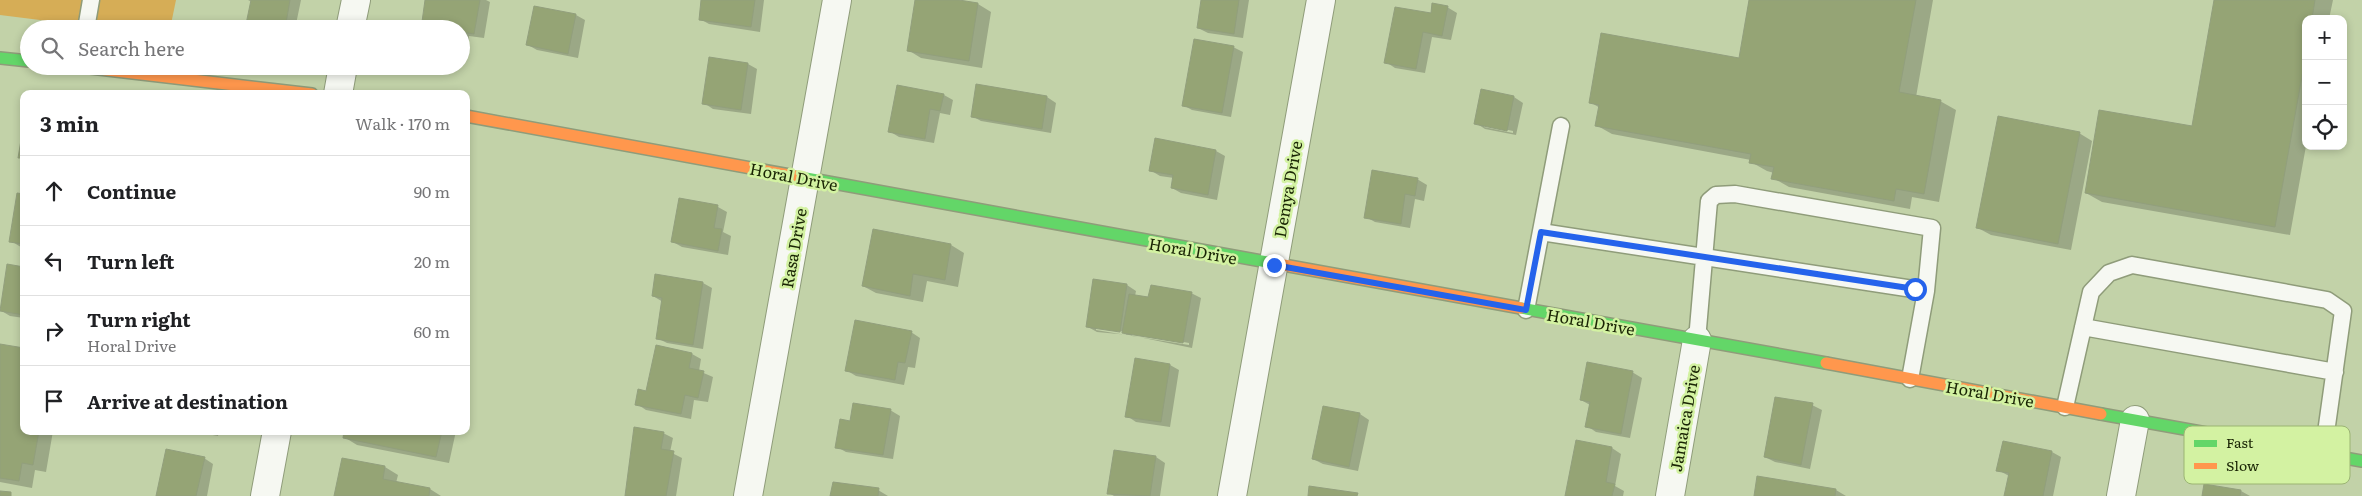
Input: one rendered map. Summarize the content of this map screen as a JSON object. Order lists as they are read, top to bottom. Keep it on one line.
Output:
{"streets":{"street":["Horal Drive","Demya Drive","Rasa Drive","Jamaica Drive"]},"crossings":[["Horal Drive","Demya Drive"],["Horal Drive","Rasa Drive"],["Horal Drive","Jamaica Drive"]],"legend":["Fast","Slow"],"page":{"map_buttons":["+","−"],"search":"Search here","heading":["3 min","Walk · 170 m"],"list":[["Continue","90 m"],["Turn left","20 m"],["Turn right","Horal Drive","60 m"],"Arrive at destination"]}}
